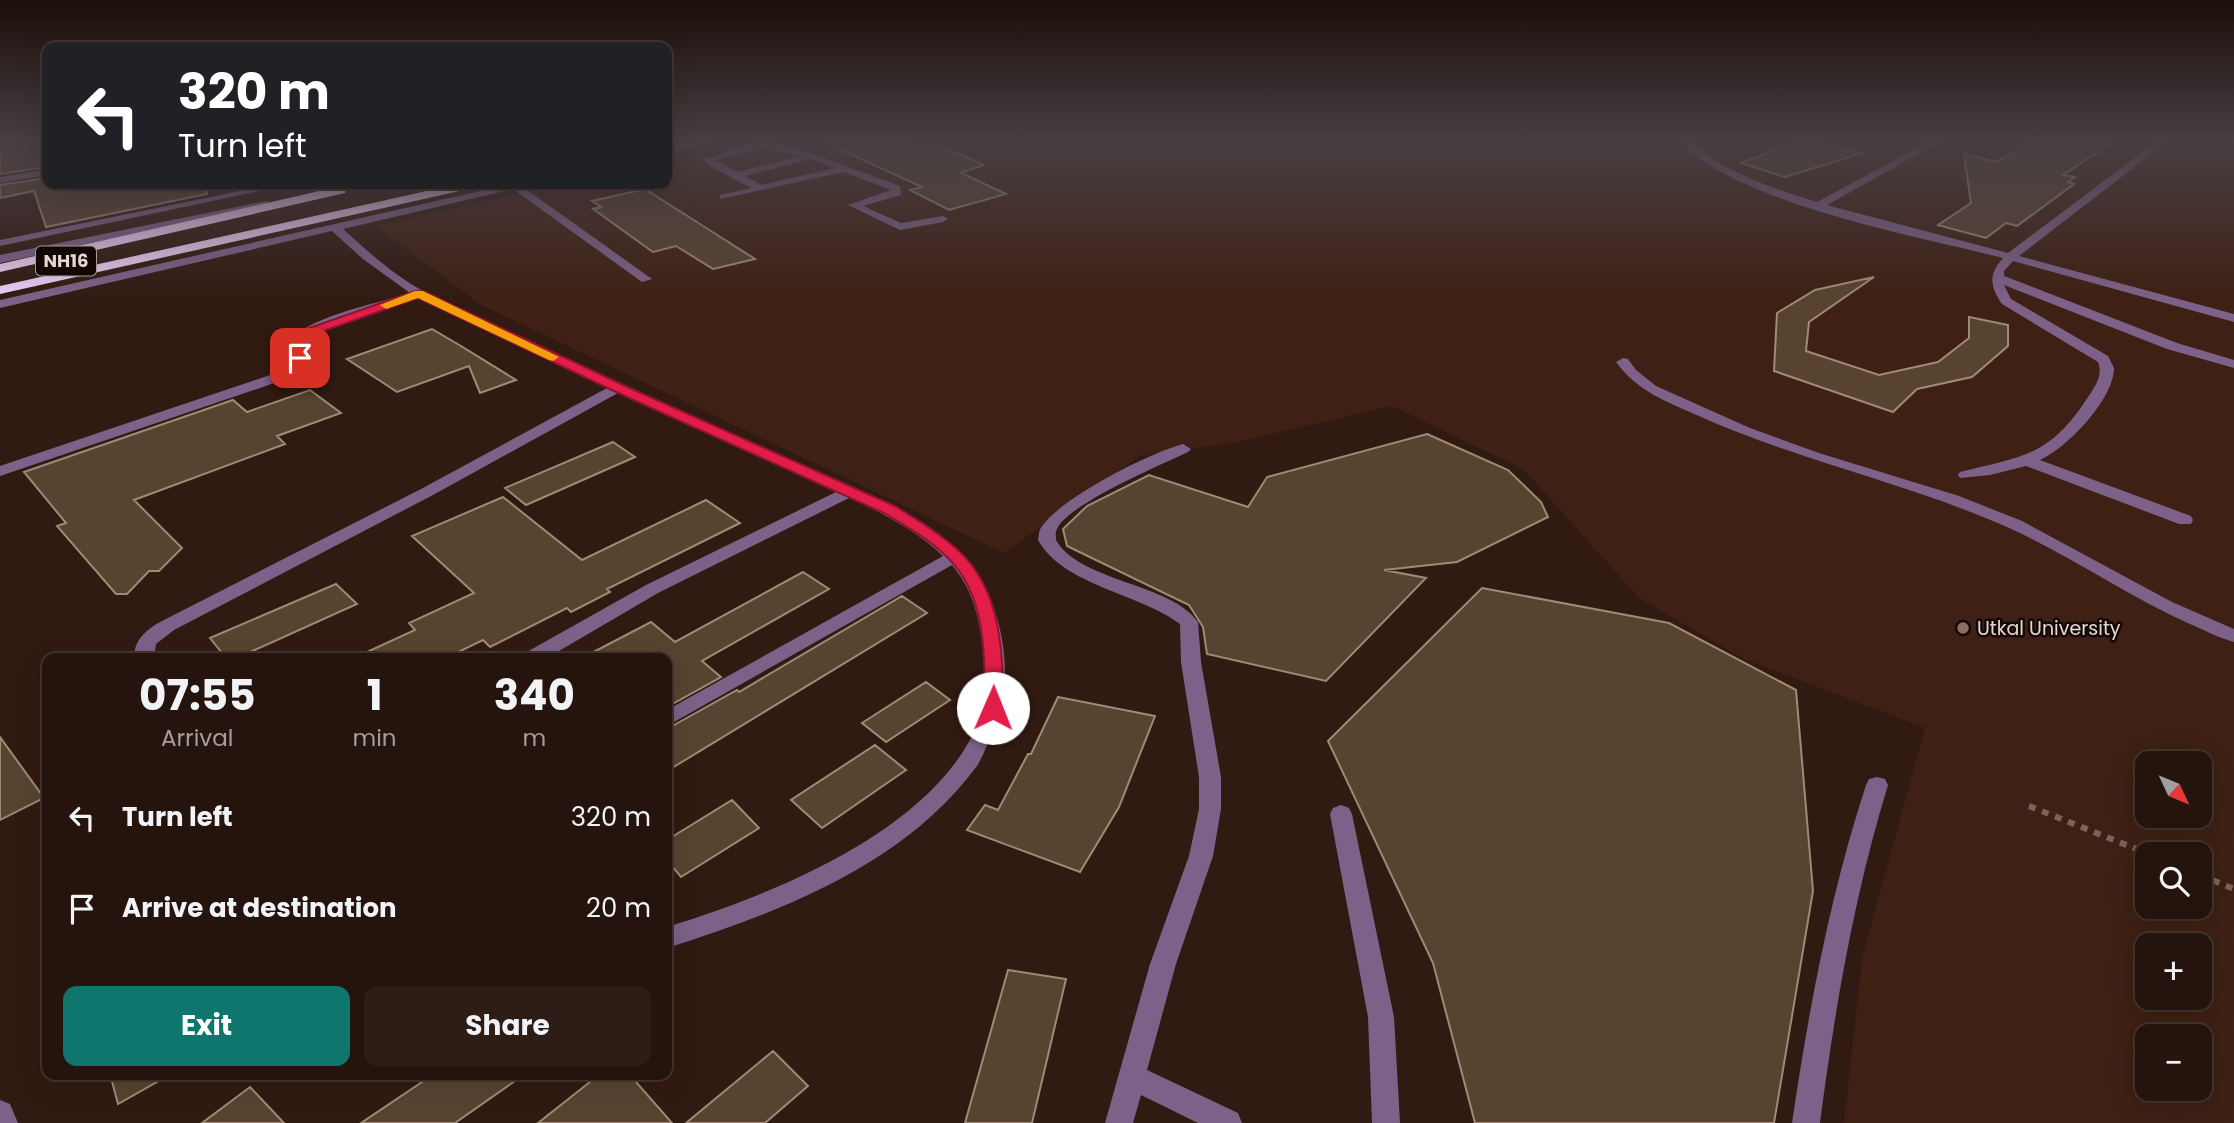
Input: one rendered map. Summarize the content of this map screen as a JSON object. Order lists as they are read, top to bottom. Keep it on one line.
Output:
{"streets":{"highway":["NH16"]},"places":["Utkal University"],"north":"bottom right","page":{"turn":["320 m","Turn left"],"eta":["07:55","Arrival","1","min","340","m"],"map_buttons":["+","−"],"list":[{"name":"Turn left","value":"320 m"},{"name":"Arrive at destination","value":"20 m"}],"buttons":["Exit","Share"]}}
